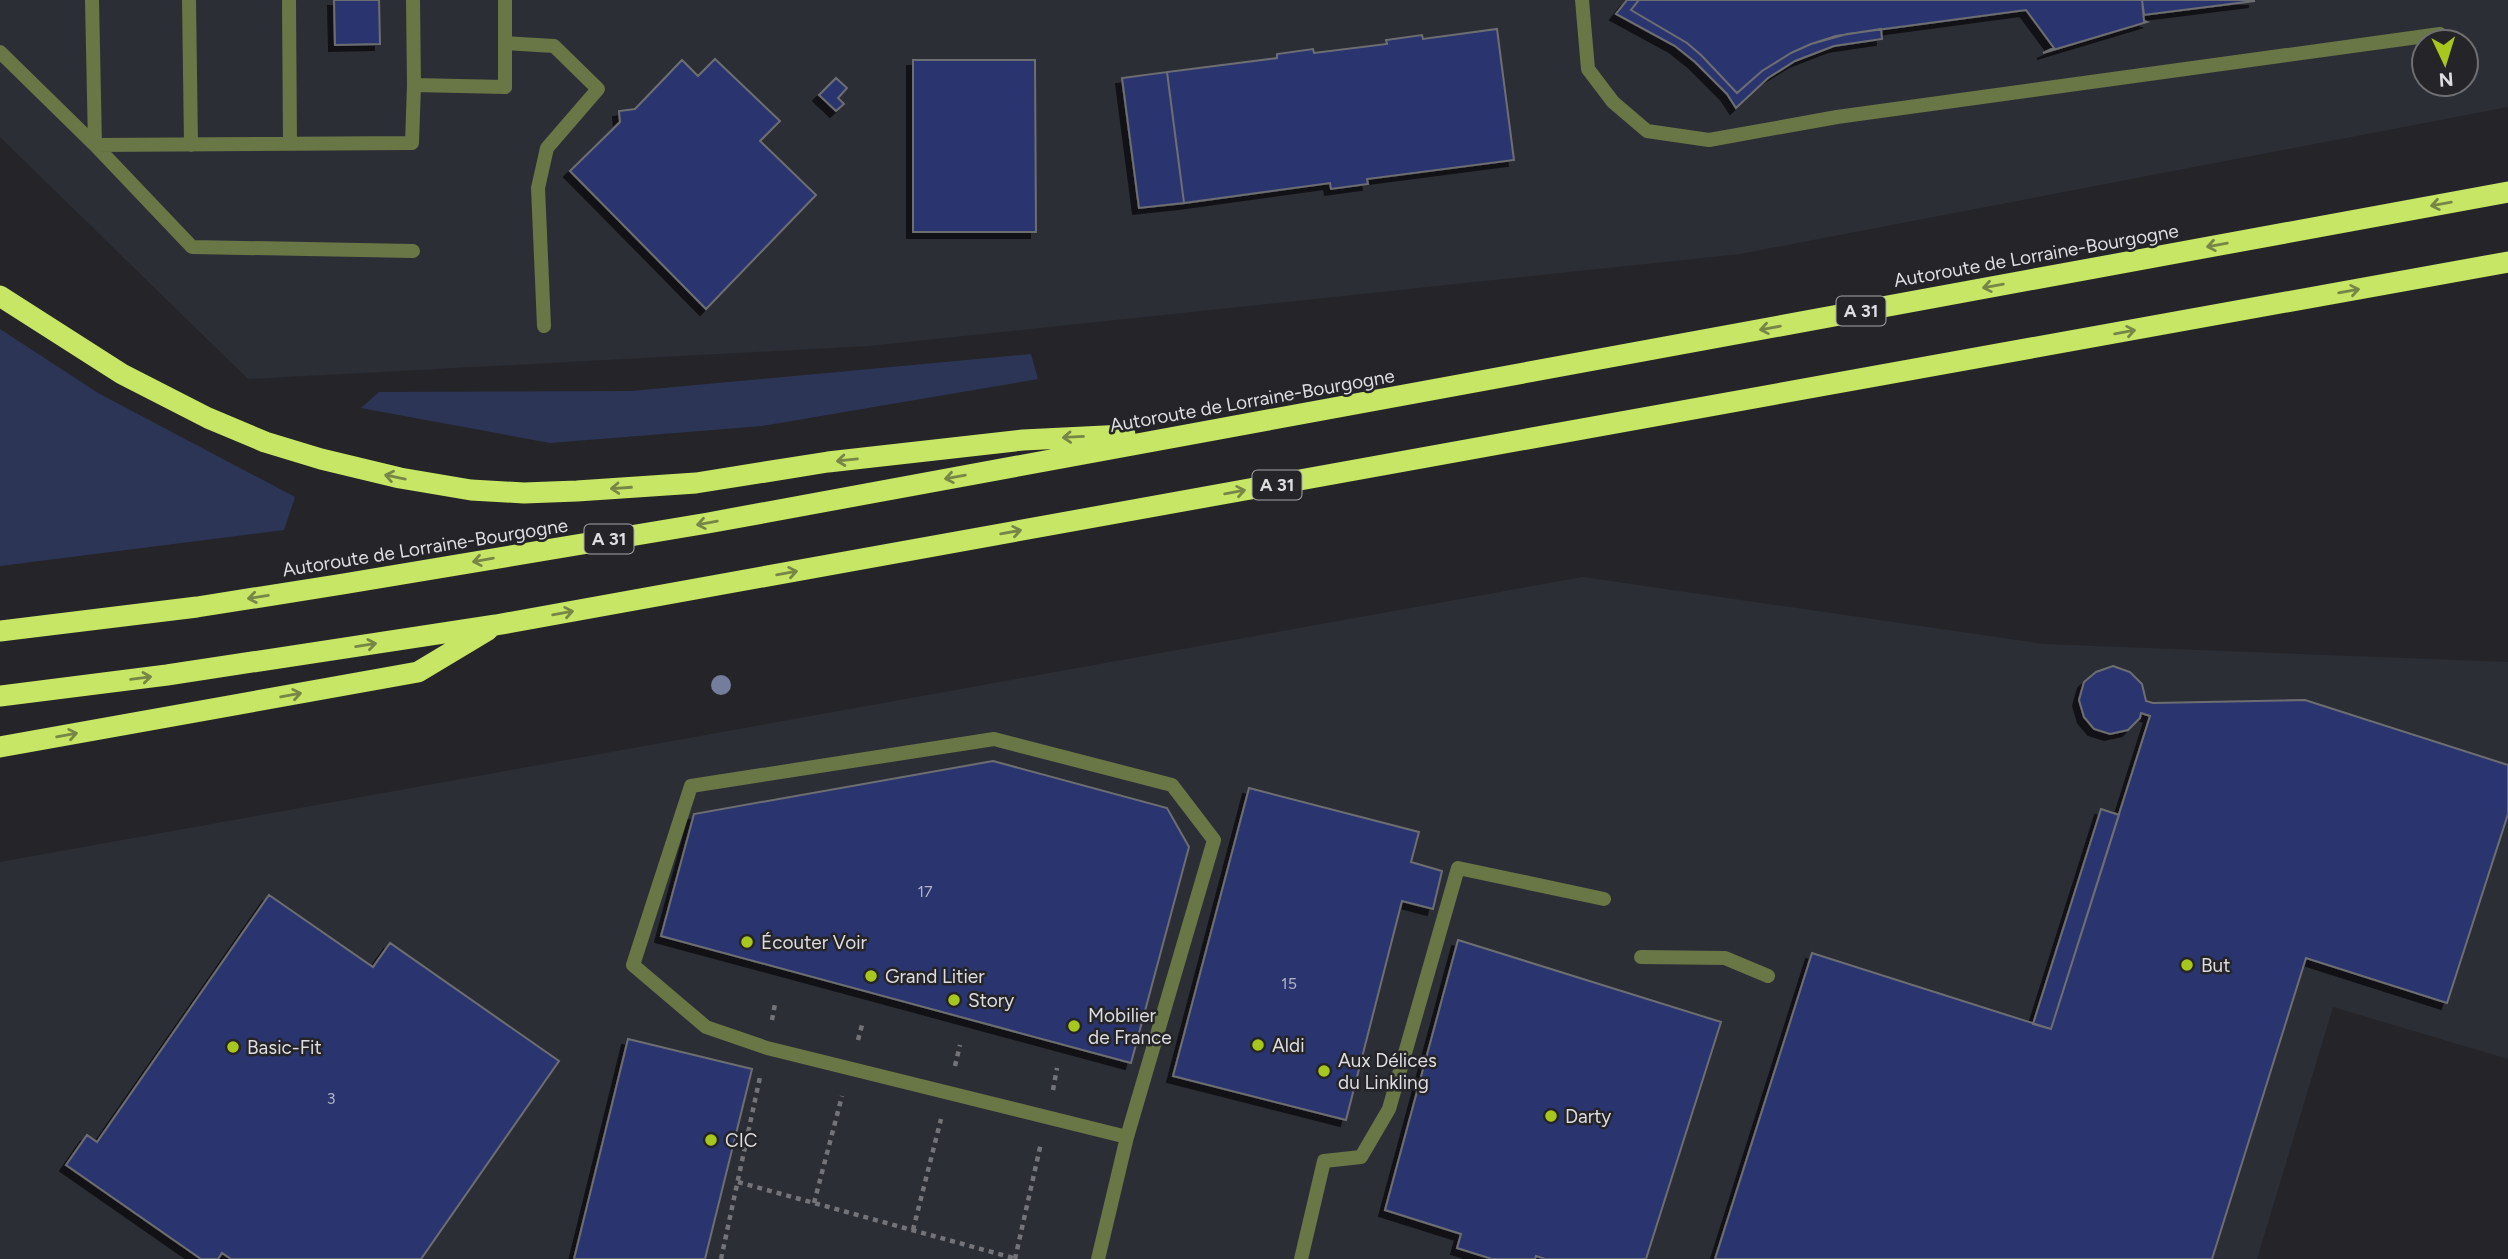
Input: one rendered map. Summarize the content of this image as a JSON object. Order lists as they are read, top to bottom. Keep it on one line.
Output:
{"streets":{"highway":["Autoroute de Lorraine-Bourgogne","A 31"]},"places":["Écouter Voir","But","Grand Litier","Story","Mobilier de France","Aldi","Basic-Fit","Aux Délices du Linkling","Darty","CIC"],"house_numbers":["17","15","3"],"north":"bottom"}
